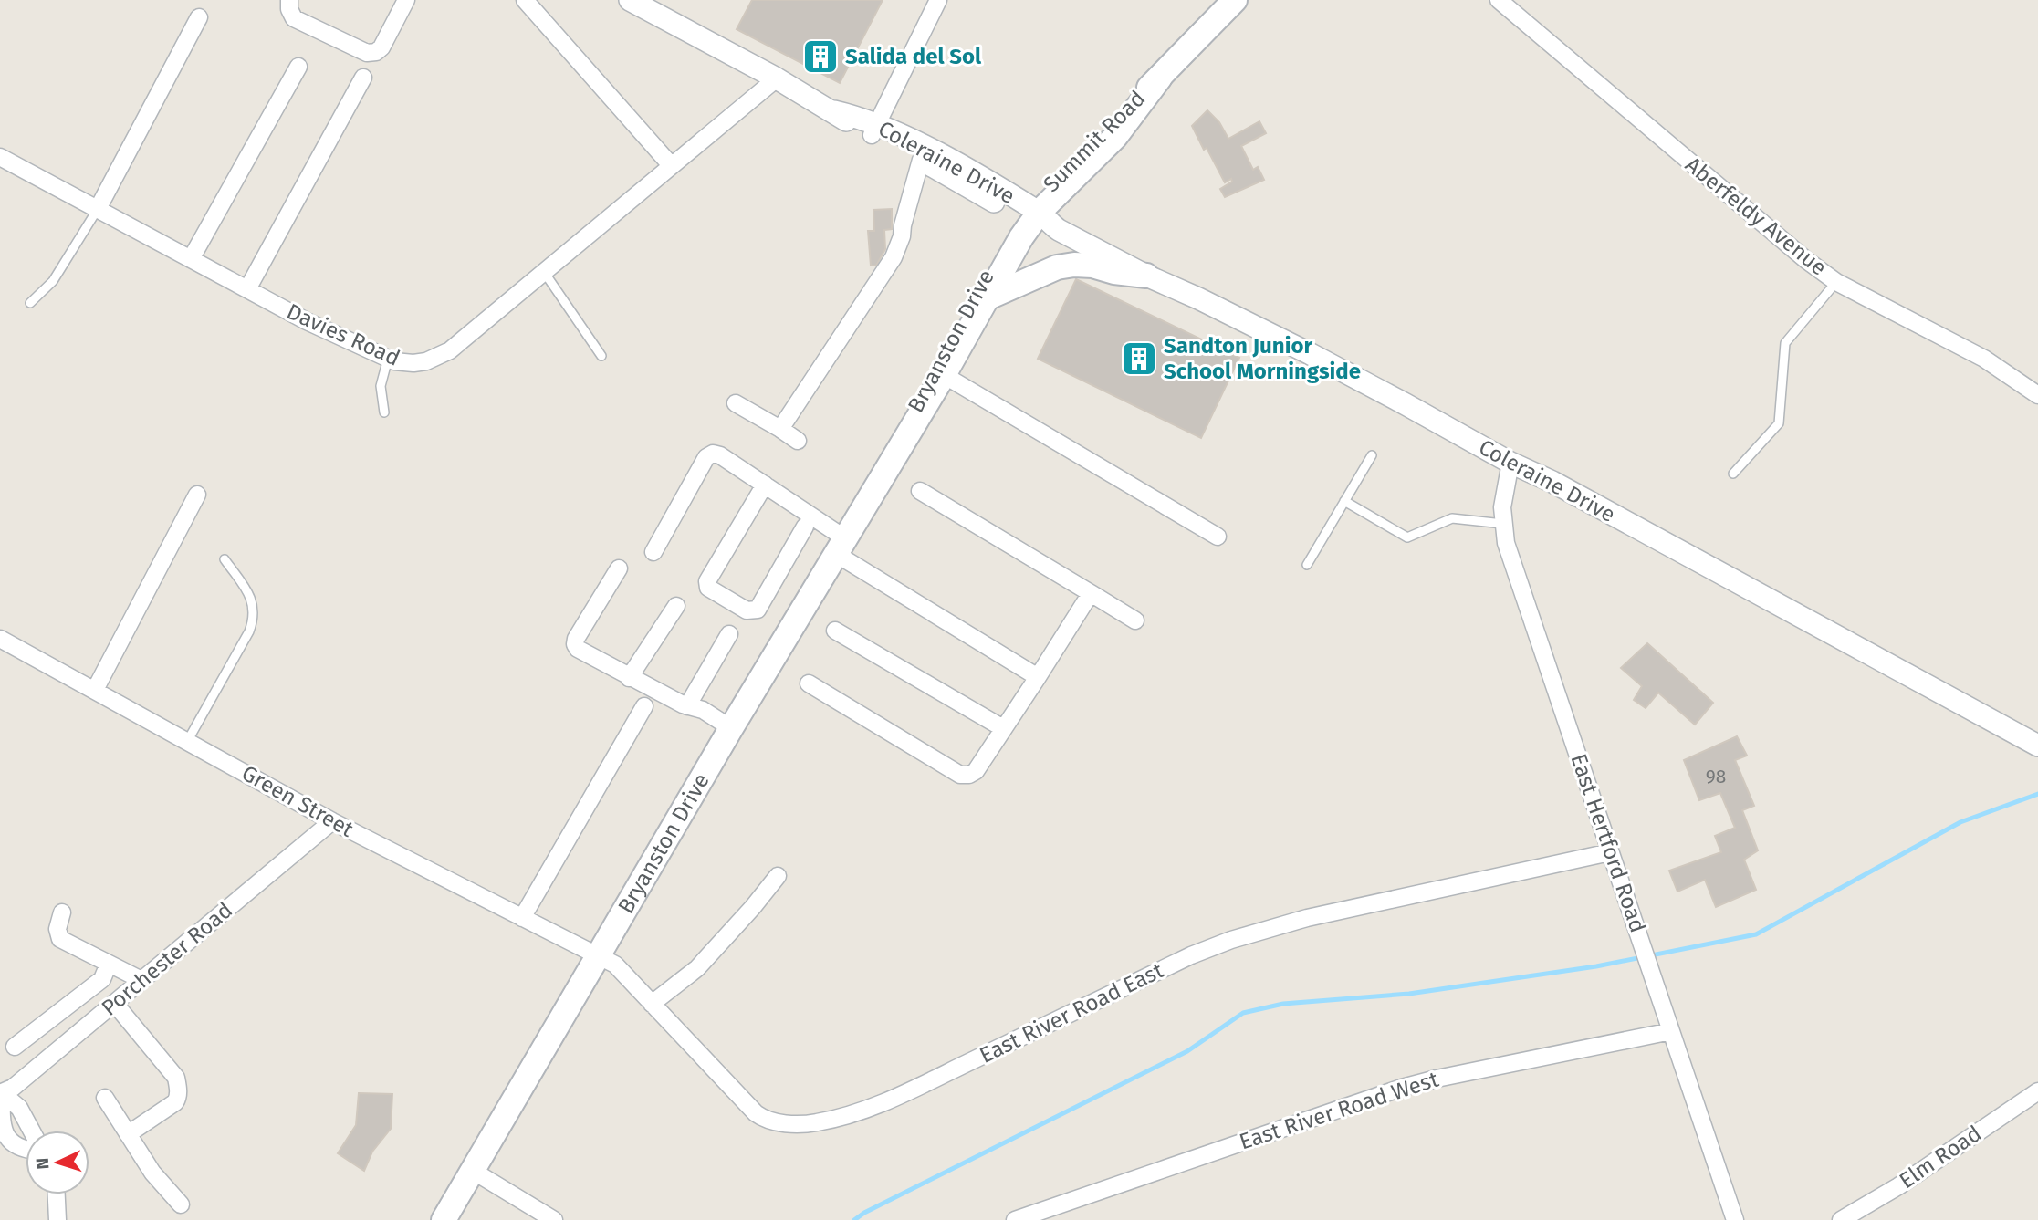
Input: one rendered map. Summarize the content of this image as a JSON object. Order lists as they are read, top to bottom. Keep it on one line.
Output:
{"streets":{"main road":["Summit Road","Bryanston Drive"],"street":["Coleraine Drive","Aberfeldy Avenue","Davies Road","Green Street","East Hertford Road","Porchester Road","East River Road East","East River Road West","Elm Road"]},"crossings":[["Summit Road","Coleraine Drive"],["Summit Road","Bryanston Drive"],["Coleraine Drive","Davies Road"],["Coleraine Drive","Bryanston Drive"],["Coleraine Drive","East Hertford Road"],["Bryanston Drive","Green Street"],["Bryanston Drive","East River Road East"],["Green Street","Porchester Road"],["Green Street","East River Road East"],["East Hertford Road","East River Road East"],["East Hertford Road","East River Road West"]],"places":{"building":["Salida del Sol","Sandton Junior School Morningside"]},"house_numbers":["98"],"north":"left"}
